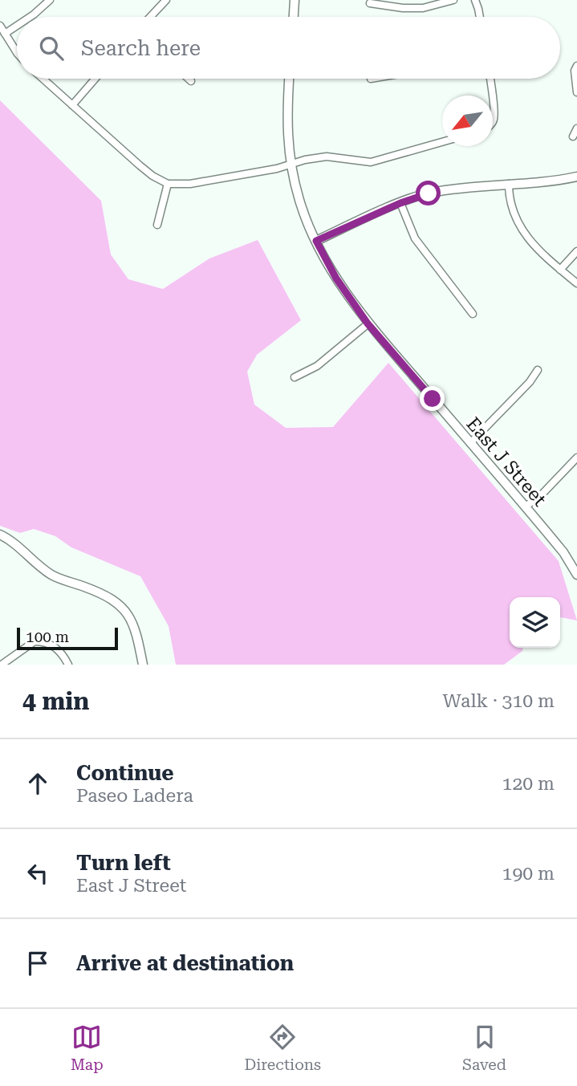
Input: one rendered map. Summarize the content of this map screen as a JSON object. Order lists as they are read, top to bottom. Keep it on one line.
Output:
{"streets":{"street":["East J Street"]},"scale_bar":"100 m","north":"bottom left","page":{"search":"Search here","scale":"100 m","heading":["4 min","Walk · 310 m"],"list":[["Continue","Paseo Ladera","120 m"],["Turn left","East J Street","190 m"],"Arrive at destination"],"nav":["Map","Directions","Saved"]}}
